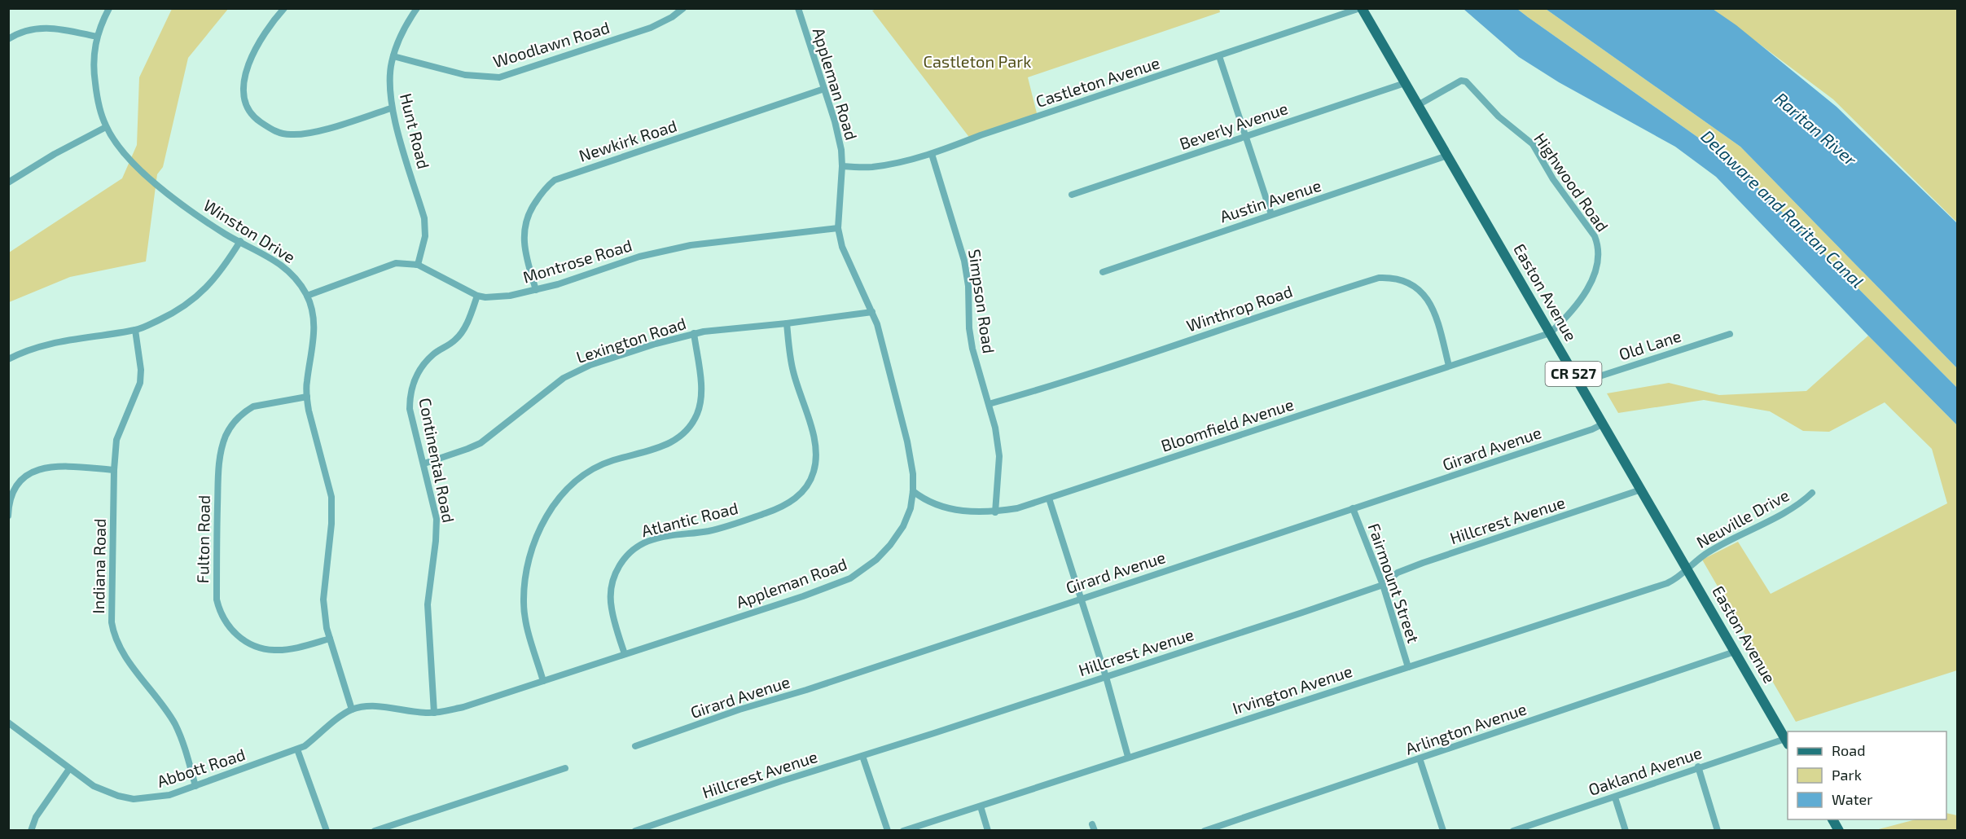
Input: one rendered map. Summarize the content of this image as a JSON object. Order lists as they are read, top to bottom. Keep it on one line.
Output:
{"streets":{"main road":["Easton Avenue","CR 527"],"street":["Woodlawn Road","Castleton Avenue","Appleman Road","Beverly Avenue","Hunt Road","Newkirk Road","Highwood Road","Austin Avenue","Winston Drive","Montrose Road","Simpson Road","Winthrop Road","Lexington Road","Old Lane","Bloomfield Avenue","Girard Avenue","Continental Road","Neuville Drive","Atlantic Road","Hillcrest Avenue","Fulton Road","Indiana Road","Fairmount Street","Irvington Avenue","Arlington Avenue","Abbott Road","Oakland Avenue"]},"crossings":[["Woodlawn Road","Hunt Road"],["Castleton Avenue","Appleman Road"],["Castleton Avenue","Easton Avenue"],["Castleton Avenue","Simpson Road"],["Appleman Road","Newkirk Road"],["Appleman Road","Winston Drive"],["Appleman Road","Montrose Road"],["Appleman Road","Lexington Road"],["Appleman Road","Bloomfield Avenue"],["Appleman Road","Continental Road"],["Appleman Road","Atlantic Road"],["Appleman Road","Abbott Road"],["Beverly Avenue","Easton Avenue"],["Hunt Road","Montrose Road"],["Newkirk Road","Montrose Road"],["Highwood Road","Easton Avenue"],["Highwood Road","Bloomfield Avenue"],["Austin Avenue","Easton Avenue"],["Winston Drive","Montrose Road"],["Winston Drive","Fulton Road"],["Winston Drive","Abbott Road"],["Montrose Road","Continental Road"],["Easton Avenue","Old Lane"],["Easton Avenue","Bloomfield Avenue"],["Easton Avenue","Girard Avenue"],["Easton Avenue","Neuville Drive"],["Easton Avenue","Hillcrest Avenue"],["Easton Avenue","Irvington Avenue"],["Easton Avenue","Arlington Avenue"],["Easton Avenue","Oakland Avenue"],["Simpson Road","Winthrop Road"],["Simpson Road","Bloomfield Avenue"],["Winthrop Road","Bloomfield Avenue"],["Lexington Road","Continental Road"],["Lexington Road","Atlantic Road"],["Girard Avenue","Fairmount Street"],["Neuville Drive","Irvington Avenue"],["Hillcrest Avenue","Fairmount Street"],["Indiana Road","Abbott Road"],["Fairmount Street","Irvington Avenue"]],"water":["Raritan River","Delaware and Raritan Canal"],"parks":["Castleton Park"],"legend":["Road","Park","Water"]}
